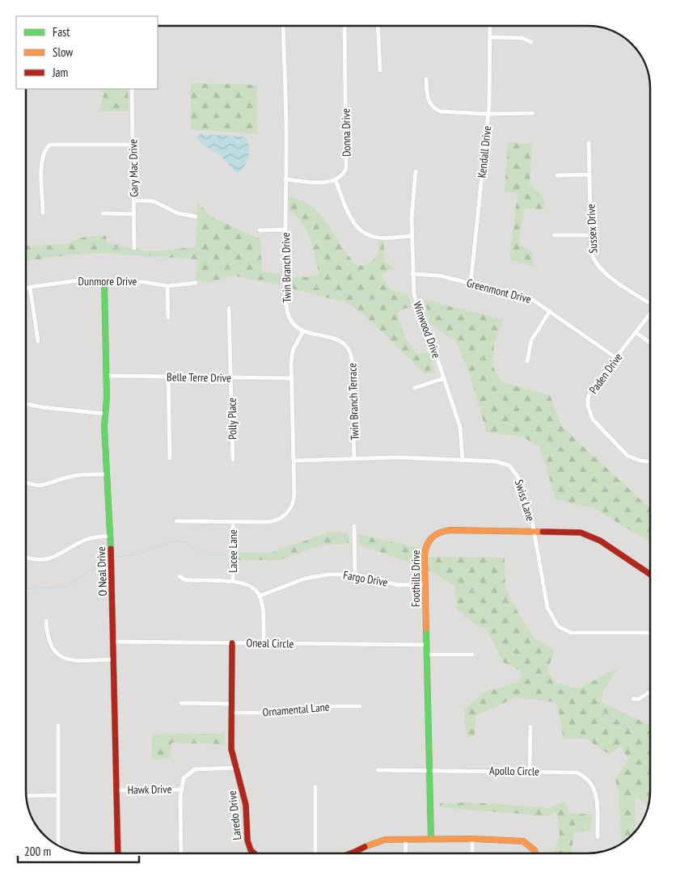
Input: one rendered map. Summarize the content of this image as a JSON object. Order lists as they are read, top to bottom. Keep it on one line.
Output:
{"streets":{"street":["Donna Drive","Kendall Drive","Gary Mac Drive","Sussex Drive","Twin Branch Drive","Dunmore Drive","Greenmont Drive","Winwood Drive","Paden Drive","Belle Terre Drive","Twin Branch Terrace","Polly Place","Swiss Lane","Lacee Lane","O Neal Drive","Fargo Drive","Foothills Drive","Oneal Circle","Ornamental Lane","Apollo Circle","Hawk Drive","Laredo Drive"]},"crossings":[["Kendall Drive","Greenmont Drive"],["Twin Branch Drive","Twin Branch Terrace"],["Dunmore Drive","O Neal Drive"],["Greenmont Drive","Winwood Drive"],["Greenmont Drive","Paden Drive"],["Winwood Drive","Swiss Lane"],["Belle Terre Drive","Polly Place"],["Belle Terre Drive","O Neal Drive"],["Twin Branch Terrace","Swiss Lane"],["Swiss Lane","Foothills Drive"],["O Neal Drive","Oneal Circle"],["O Neal Drive","Hawk Drive"],["Fargo Drive","Foothills Drive"],["Foothills Drive","Oneal Circle"],["Foothills Drive","Apollo Circle"],["Foothills Drive","Laredo Drive"],["Oneal Circle","Laredo Drive"],["Ornamental Lane","Laredo Drive"]],"legend":["Fast","Slow","Jam"],"scale_bar":"200 m"}
